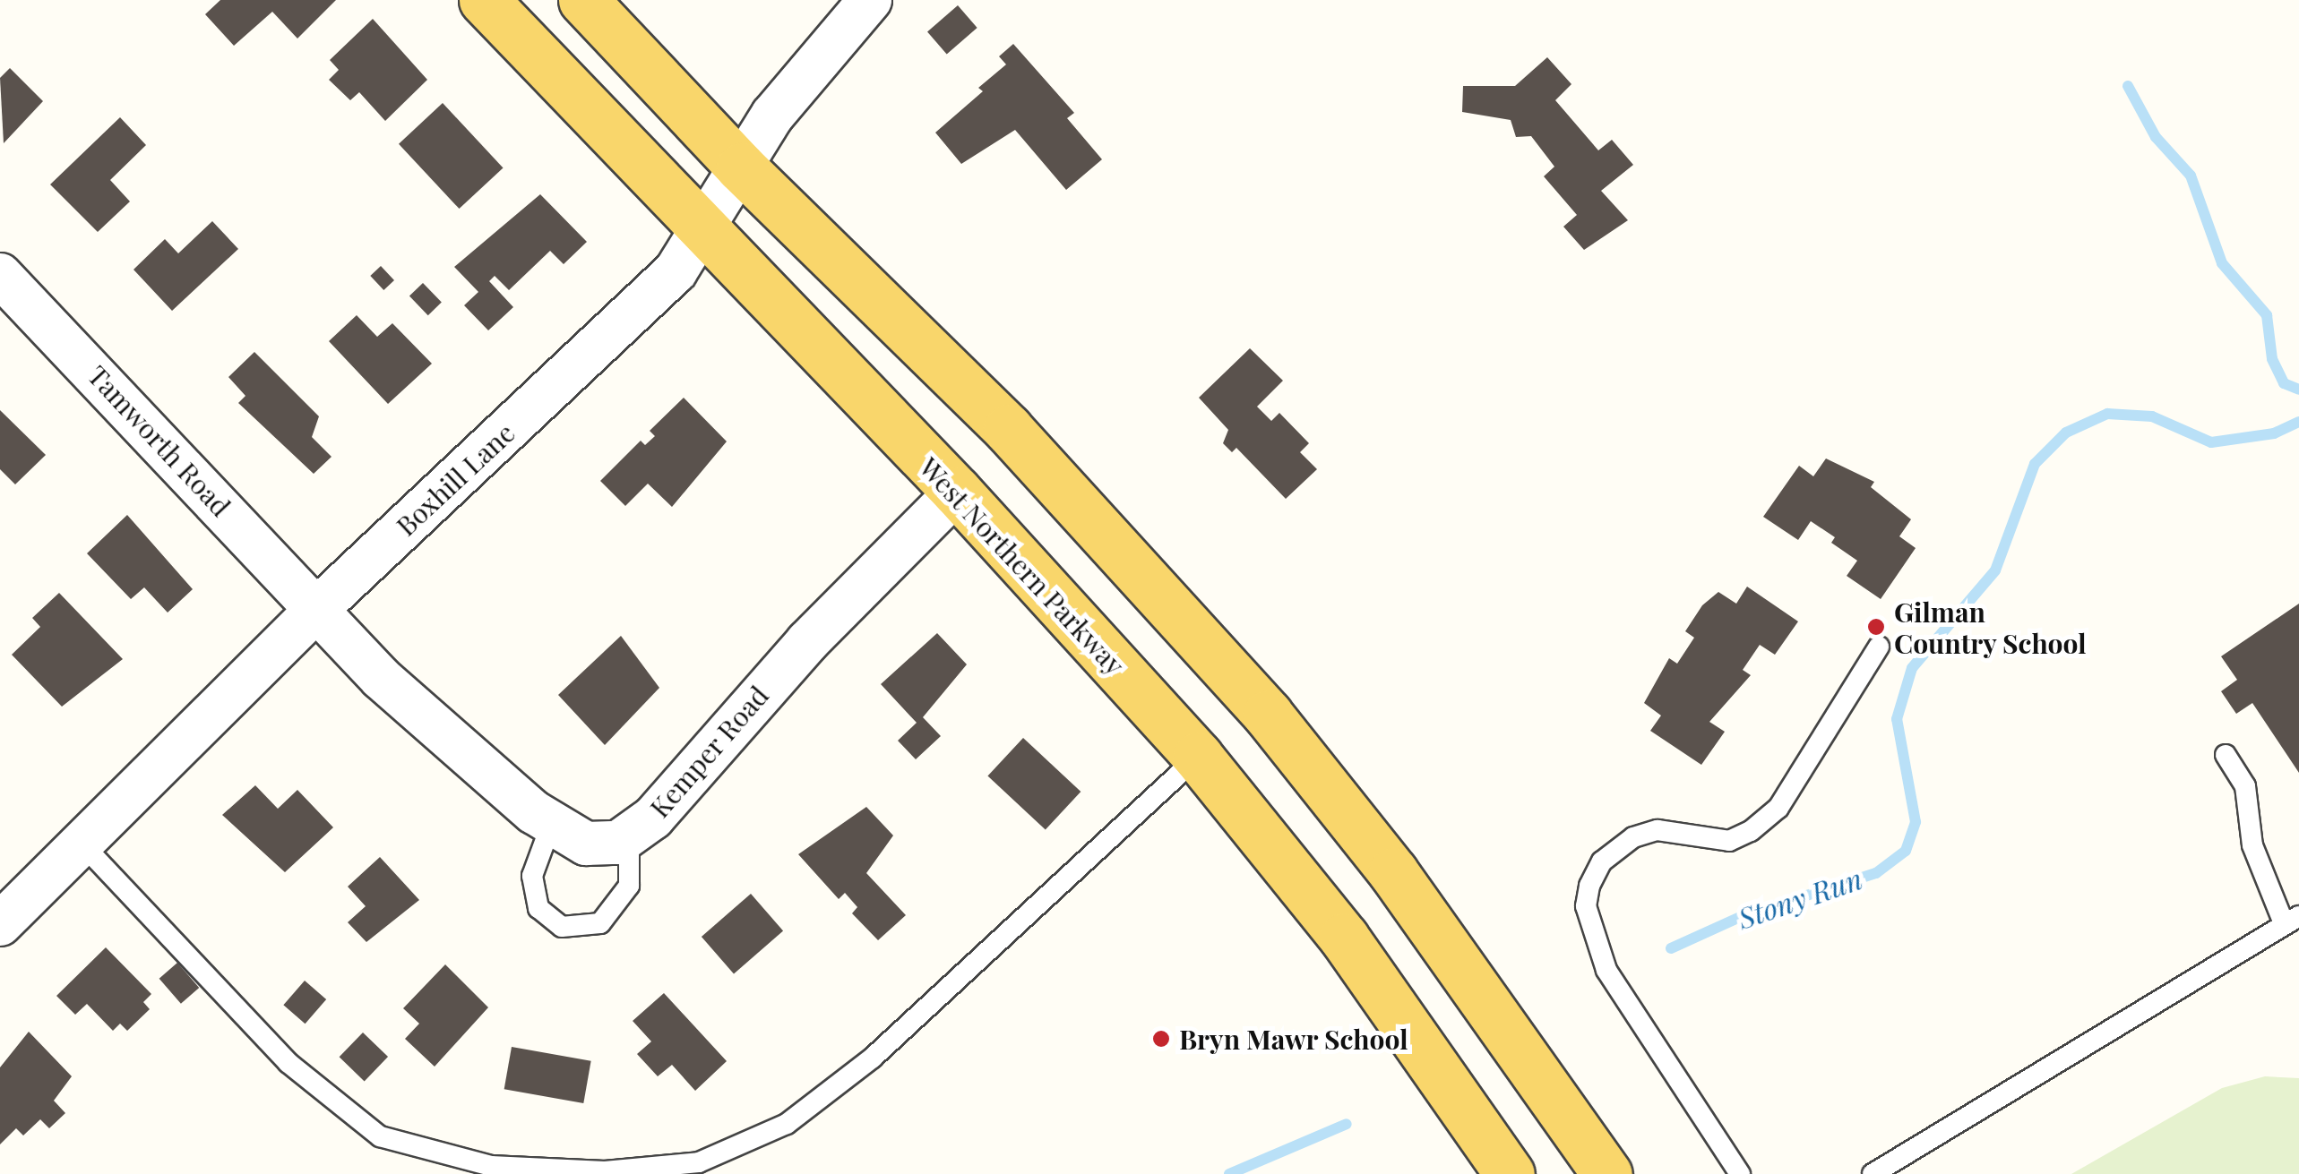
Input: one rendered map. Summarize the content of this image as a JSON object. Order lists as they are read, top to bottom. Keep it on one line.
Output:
{"streets":{"main road":["West Northern Parkway"],"street":["Tamworth Road","Boxhill Lane","Kemper Road"]},"crossings":[["Tamworth Road","Boxhill Lane"],["Tamworth Road","Kemper Road"],["Boxhill Lane","West Northern Parkway"],["Boxhill Lane","Kemper Road"],["West Northern Parkway","Kemper Road"]],"water":["Stony Run"],"places":["Gilman Country School","Bryn Mawr School"]}
